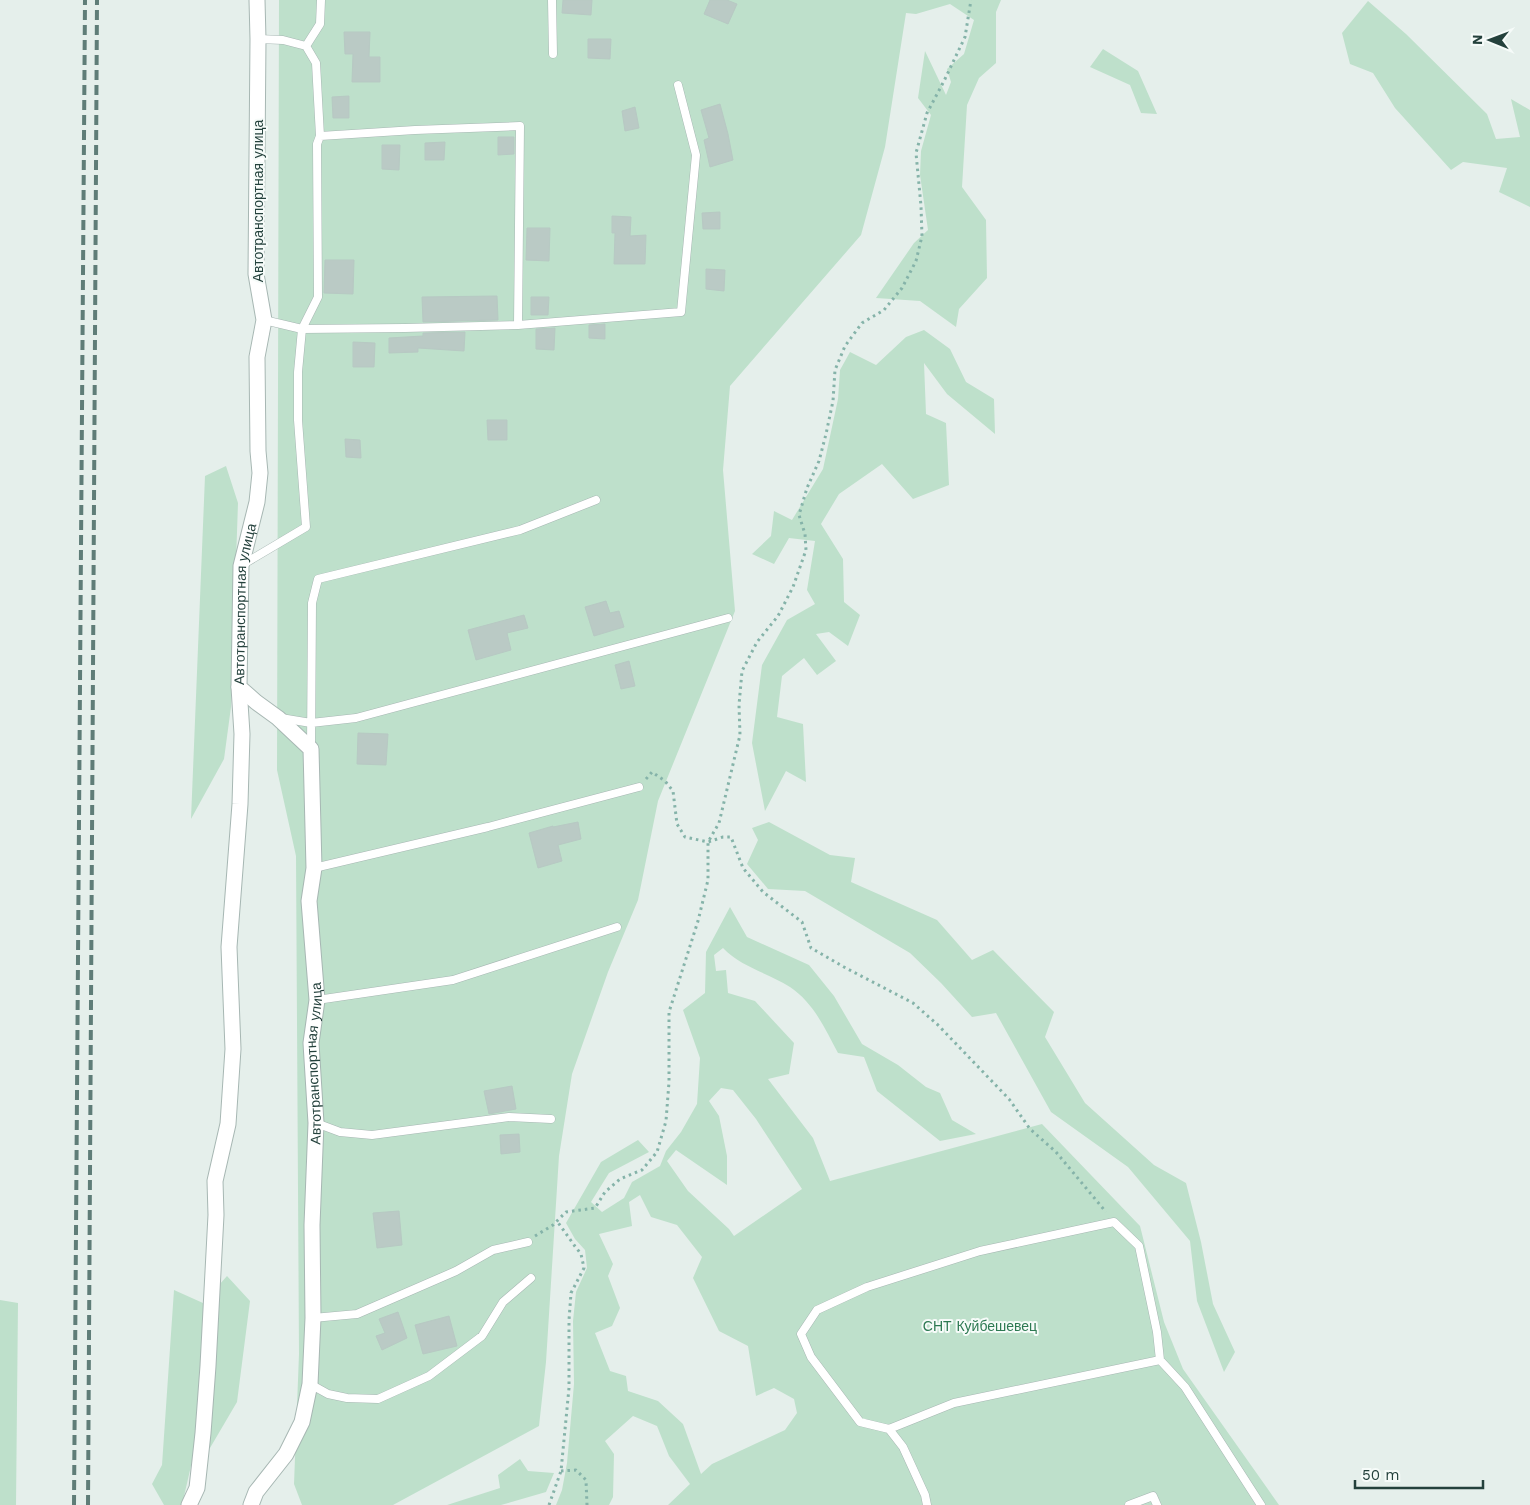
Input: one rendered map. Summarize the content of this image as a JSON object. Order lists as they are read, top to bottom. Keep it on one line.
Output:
{"streets":{"street":["Автотранспортная улица"]},"parks":["СНТ Куйбешевец"],"scale_bar":"50 m","north":"left"}
